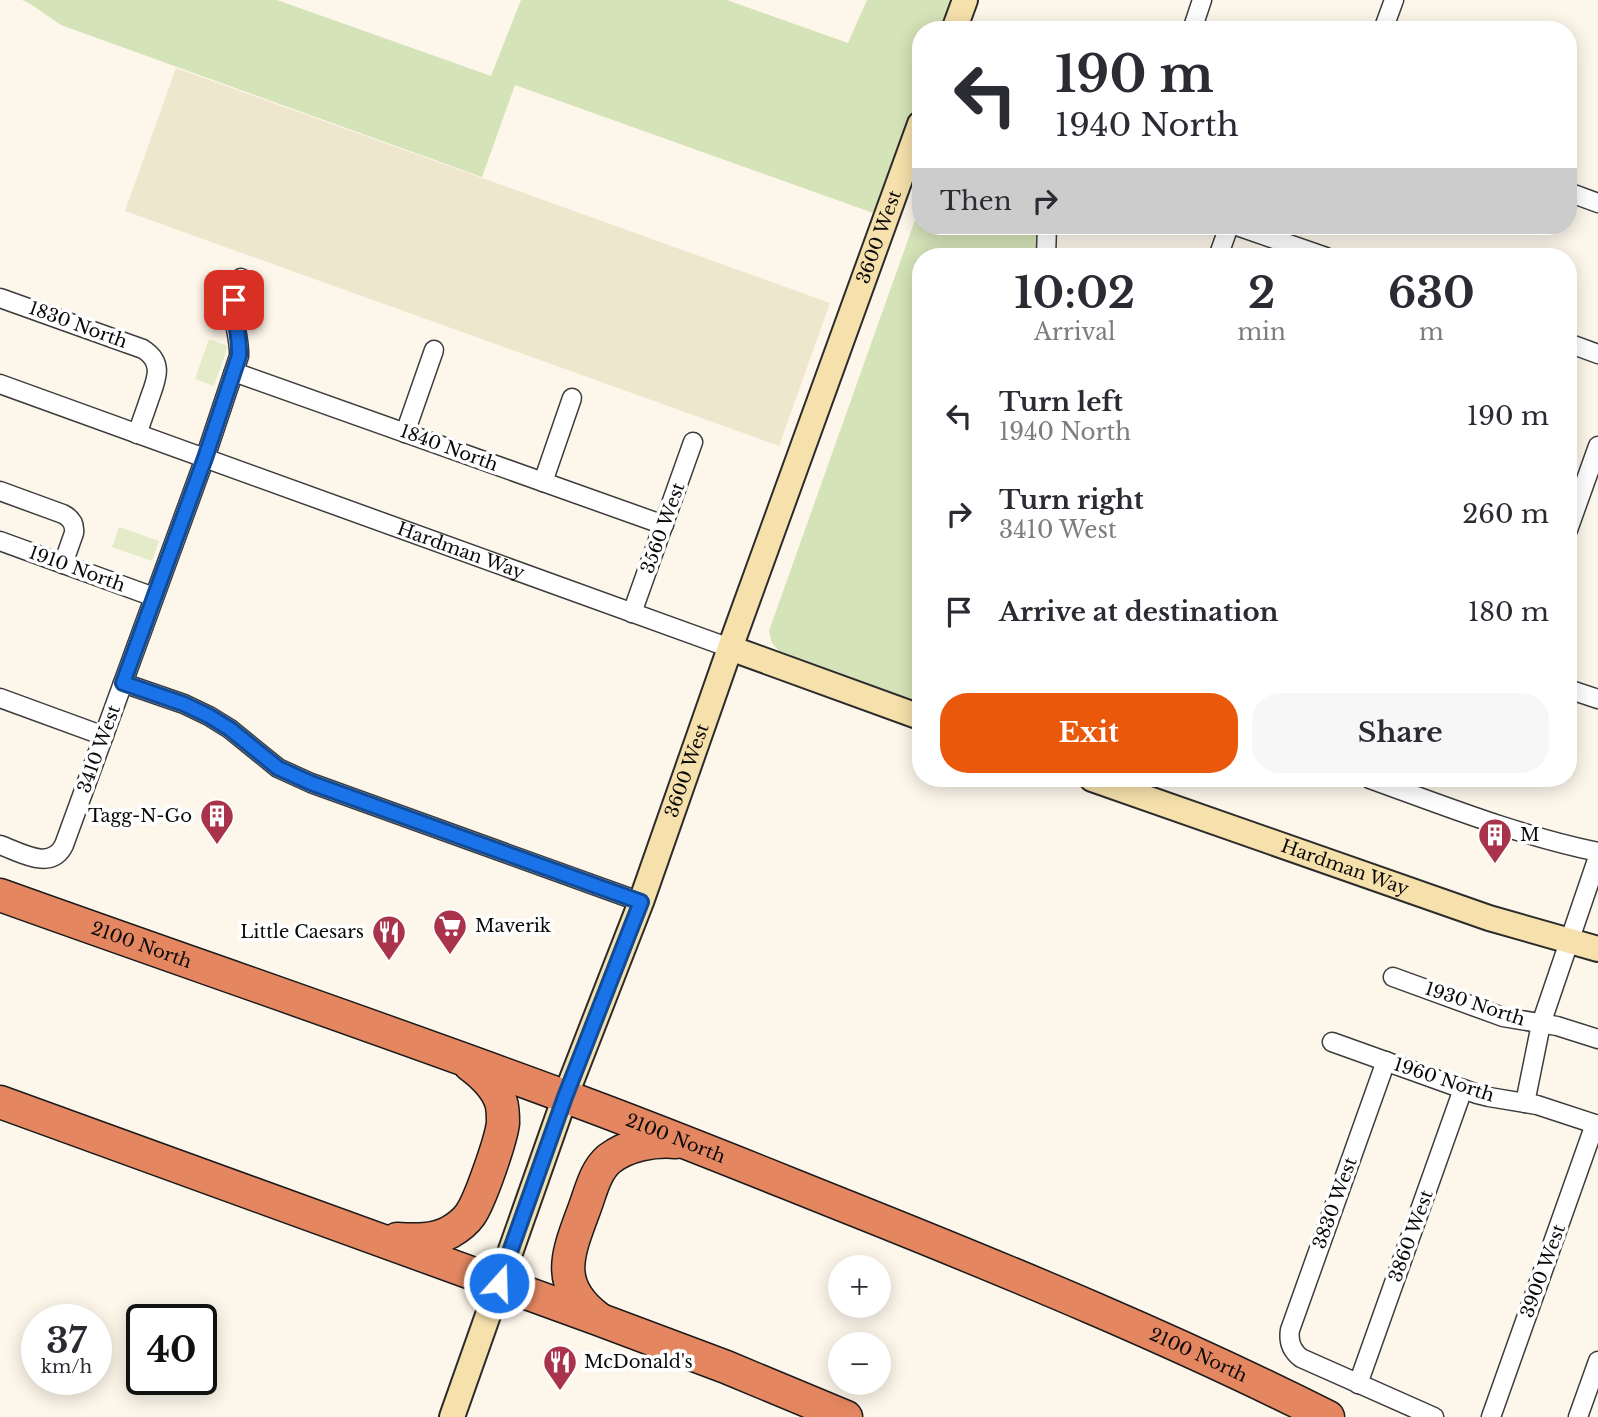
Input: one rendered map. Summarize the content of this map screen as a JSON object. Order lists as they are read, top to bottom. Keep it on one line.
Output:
{"streets":{"highway":["2100 North"],"street":["3600 West","1830 North","1840 North","3560 West","Hardman Way","1910 North","3410 West","1930 North","1960 North","3830 West","3860 West","3900 West"]},"crossings":[["3600 West","Hardman Way"],["3600 West","2100 North"],["1830 North","Hardman Way"],["1840 North","3560 West"],["1840 North","3410 West"],["3560 West","Hardman Way"],["Hardman Way","3410 West"],["1910 North","3410 West"],["1960 North","3830 West"],["1960 North","3860 West"],["1960 North","3900 West"],["3830 West","3860 West"]],"places":{"building":["Tagg-N-Go","M"],"supermarket":["Maverik"],"restaurant":["Little Caesars","McDonald's"]},"page":{"turn":["190 m","1940 North"],"then":"Then","eta":["10:02","Arrival","2","min","630","m"],"list":[{"name":"Turn left","note":"1940 North","value":"190 m"},{"name":"Turn right","note":"3410 West","value":"260 m"},{"name":"Arrive at destination","value":"180 m"}],"buttons":["Exit","Share"],"map_buttons":["+","−"],"speed":"37 km/h","limit":"40"}}
